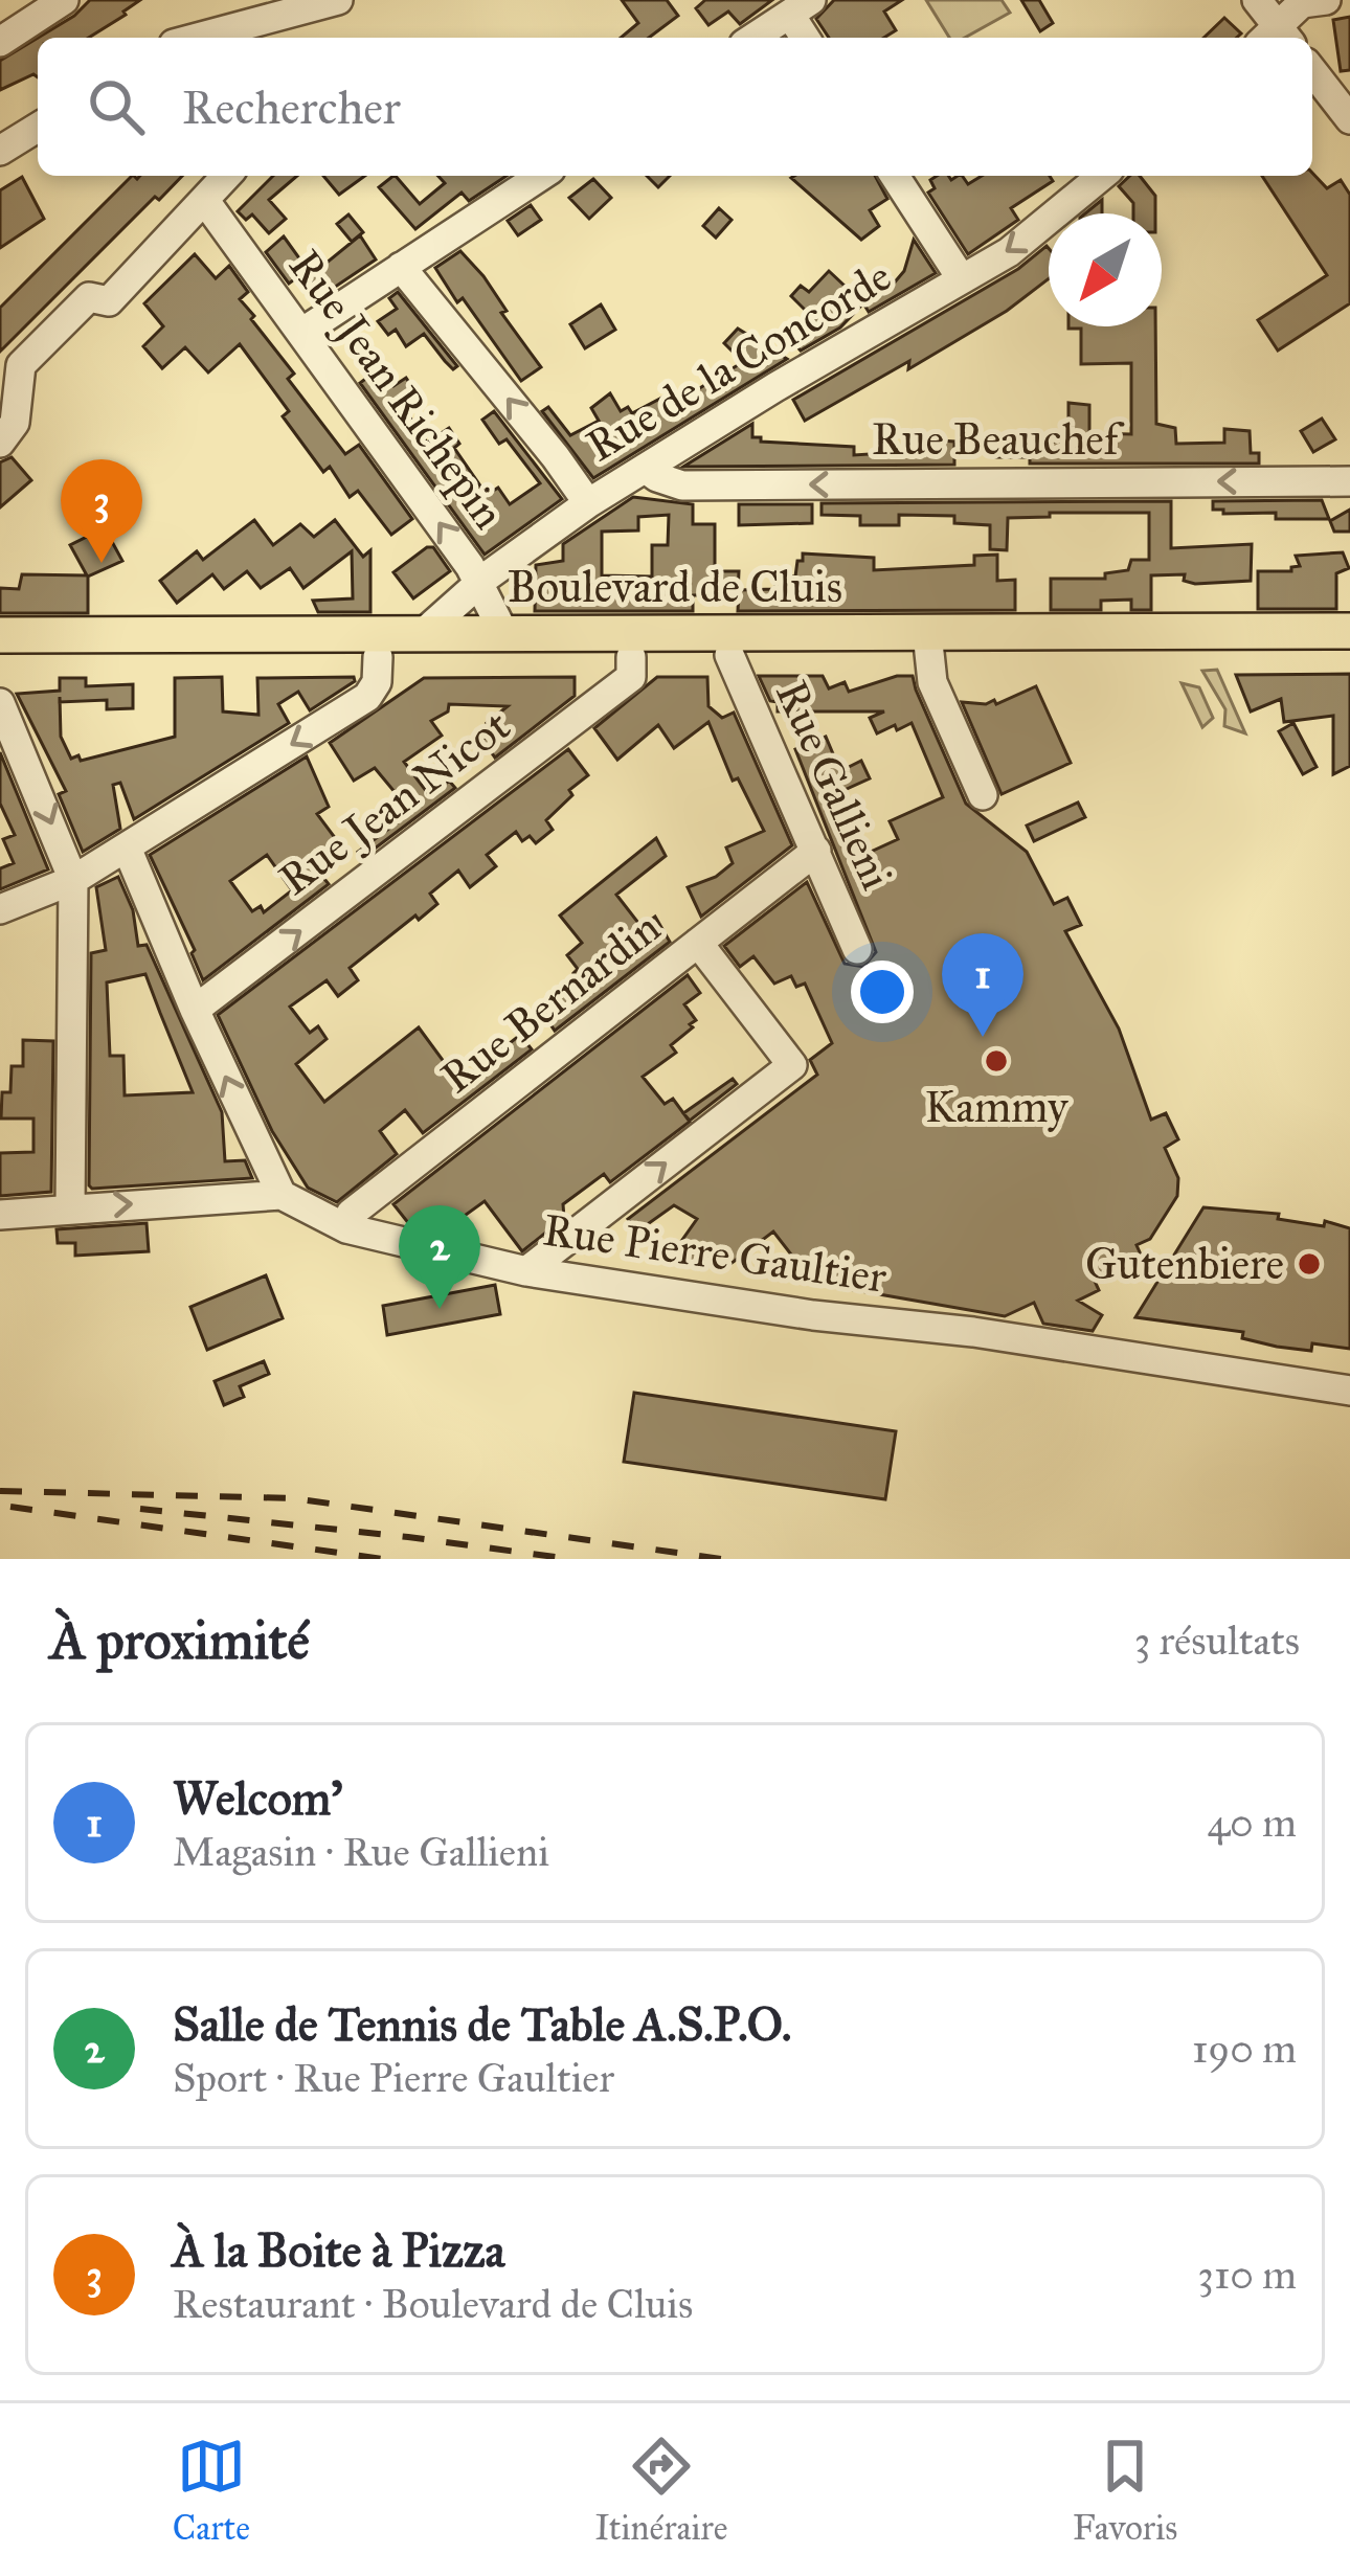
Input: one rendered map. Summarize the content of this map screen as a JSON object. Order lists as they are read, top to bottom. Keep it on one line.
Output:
{"streets":{"main road":["Boulevard de Cluis"],"street":["Rue de la Concorde","Rue Jean Richepin","Rue Beauchef","Rue Gallieni","Rue Jean Nicot","Rue Bernardin","Rue Pierre Gaultier"]},"crossings":[["Rue de la Concorde","Rue Jean Richepin"],["Rue de la Concorde","Rue Beauchef"],["Rue de la Concorde","Boulevard de Cluis"],["Rue Jean Richepin","Boulevard de Cluis"],["Boulevard de Cluis","Rue Gallieni"],["Boulevard de Cluis","Rue Jean Nicot"],["Rue Gallieni","Rue Bernardin"],["Rue Bernardin","Rue Pierre Gaultier"]],"one_way":["Rue Beauchef"],"places":["Kammy","Gutenbiere"],"north":"bottom left","page":{"search":"Rechercher","pins":["3","1","2"],"heading":["À proximité","3 résultats"],"list":[{"mark":"1","name":"Welcom'","note":"Magasin · Rue Gallieni","value":"40 m"},{"mark":"2","name":"Salle de Tennis de Table A.S.P.O.","note":"Sport · Rue Pierre Gaultier","value":"190 m"},{"mark":"3","name":"À la Boite à Pizza","note":"Restaurant · Boulevard de Cluis","value":"310 m"}],"nav":["Carte","Itinéraire","Favoris"]}}
